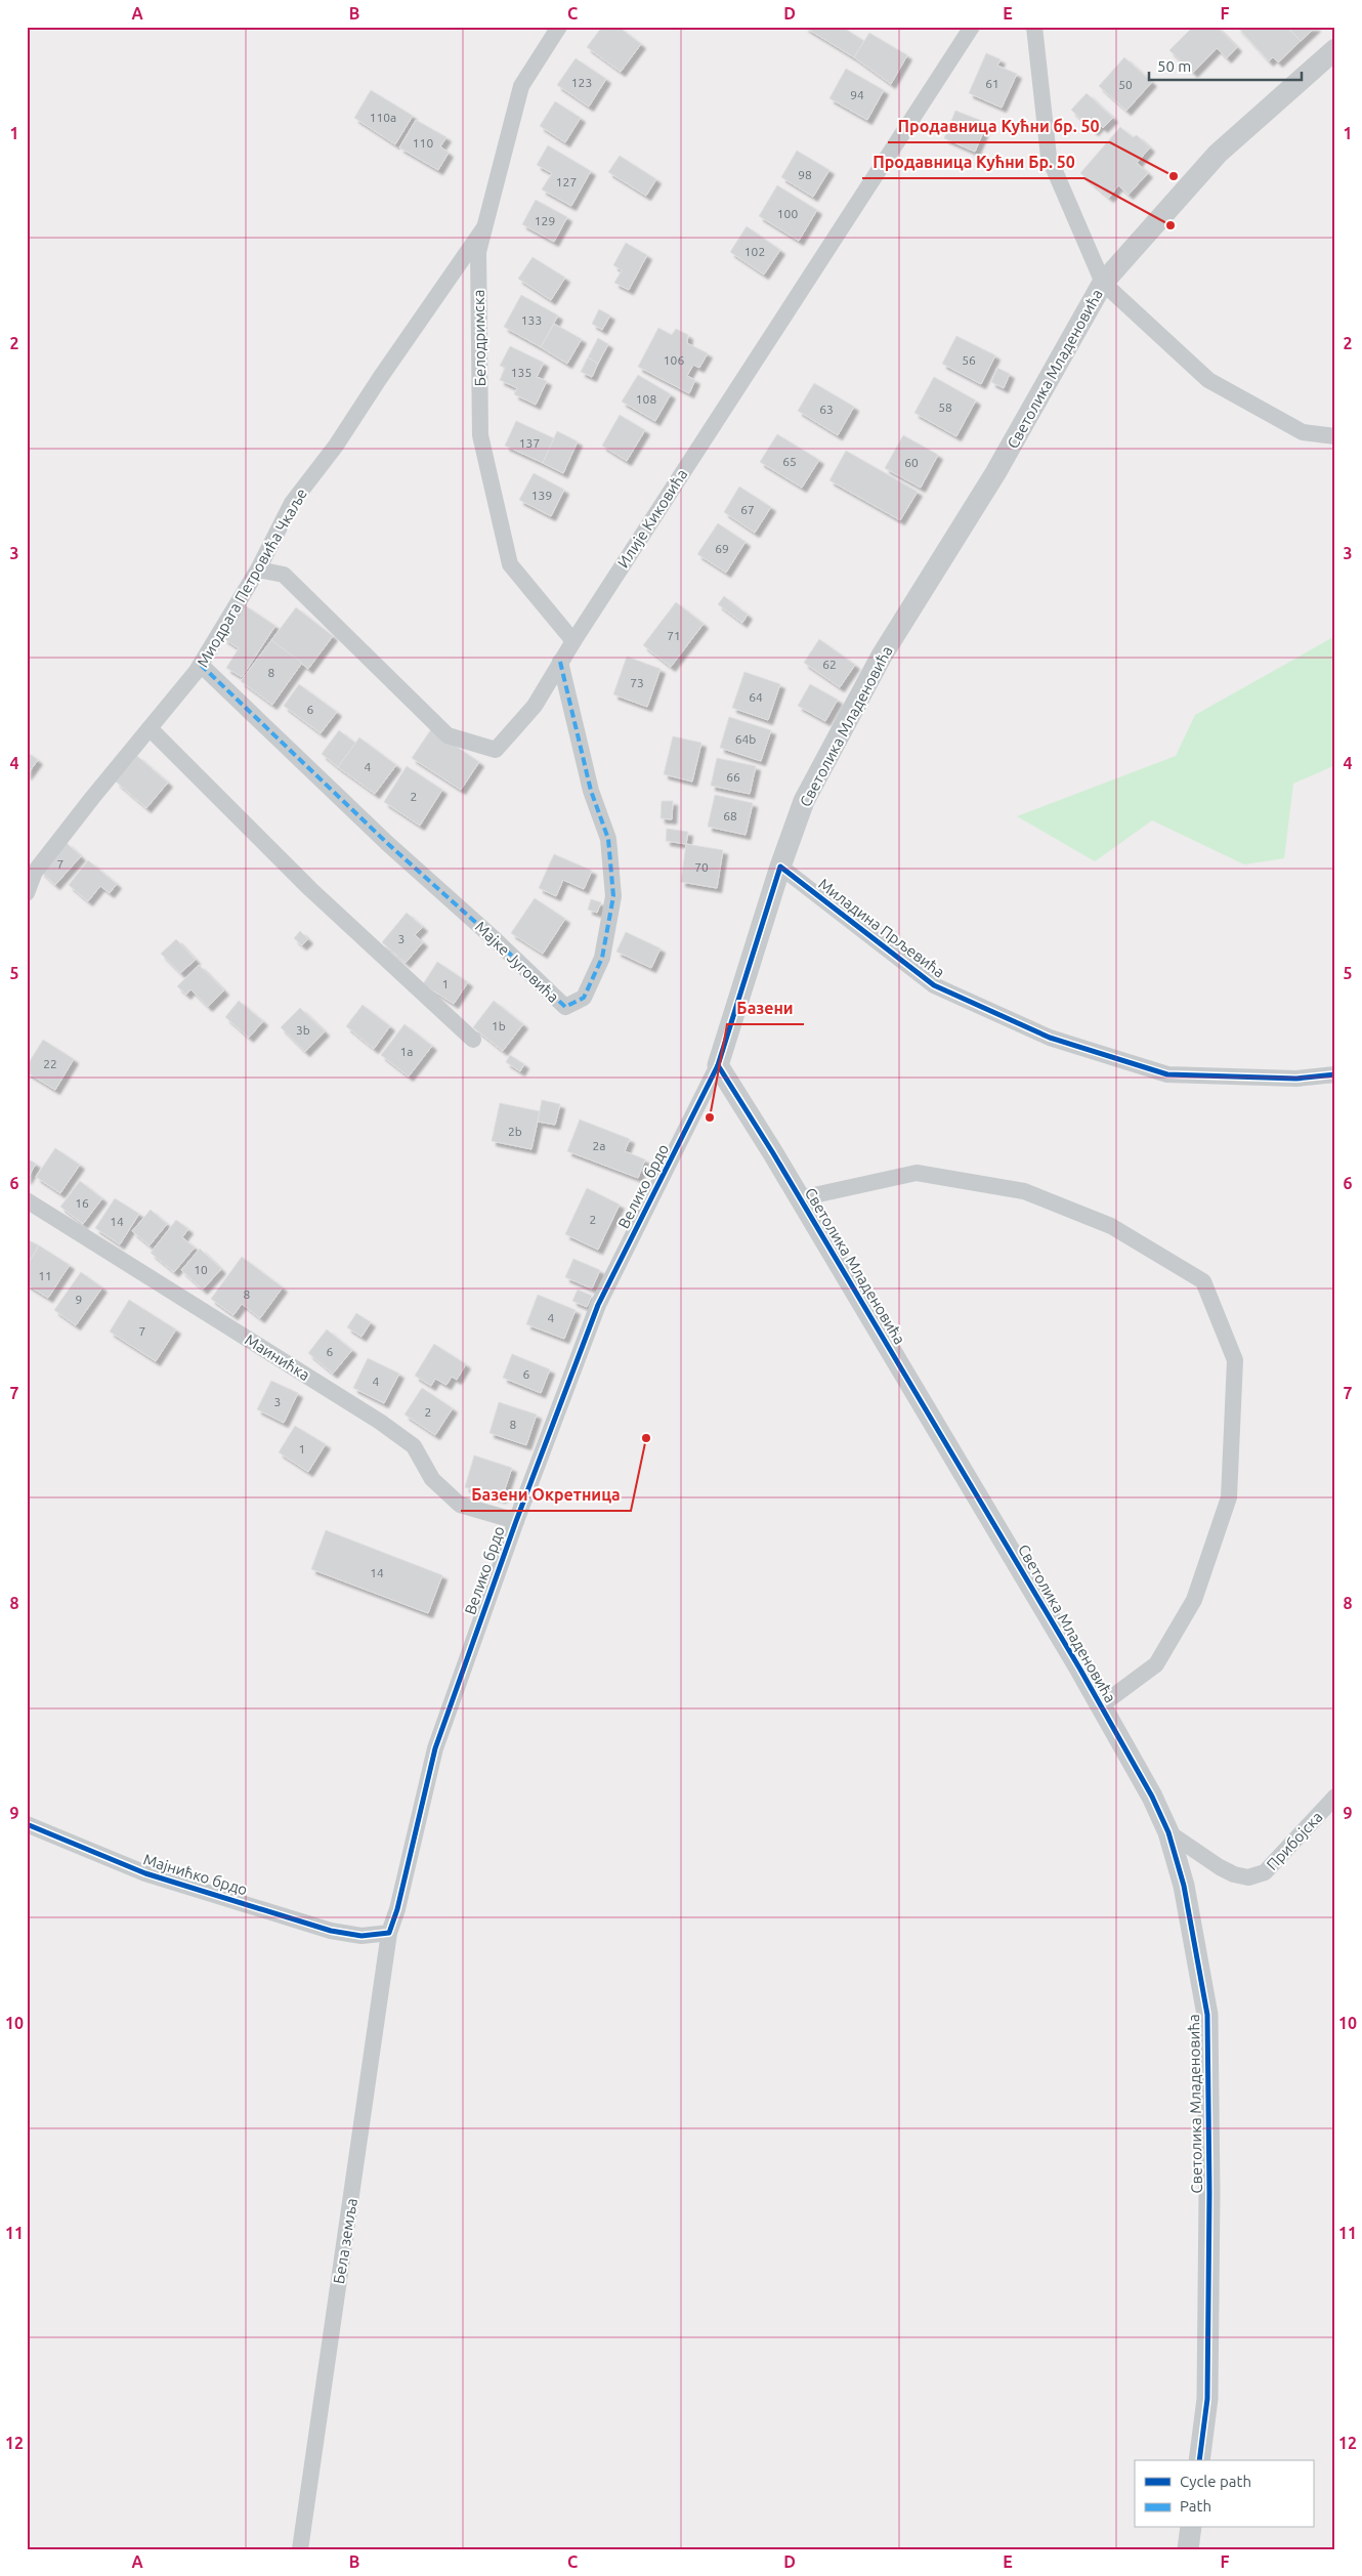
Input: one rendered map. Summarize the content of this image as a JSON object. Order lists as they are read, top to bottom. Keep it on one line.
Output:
{"streets":{"street":["Белодримска","Светолика Младеновића","Илије Киковића","Миодрага Петровића Чкаље","Миладина Прљевића","Мајке Југовића","Велико брдо","Маинићка","Прибојска","Мајнићко брдо","Бела земља"]},"crossings":[["Белодримска","Илије Киковића"],["Белодримска","Миодрага Петровића Чкаље"],["Светолика Младеновића","Миладина Прљевића"],["Светолика Младеновића","Велико брдо"],["Светолика Младеновића","Прибојска"],["Илије Киковића","Миодрага Петровића Чкаље"],["Илије Киковића","Мајке Југовића"],["Миодрага Петровића Чкаље","Мајке Југовића"],["Велико брдо","Маинићка"],["Велико брдо","Мајнићко брдо"],["Велико брдо","Бела земља"],["Мајнићко брдо","Бела земља"]],"places":["Продавница Кућни бр. 50","Продавница Кућни Бр. 50","Базени","Базени Окретница"],"house_numbers":["123","61","50","94","110a","110","98","127","100","129","102","133","106","56","135","108","58","63","137","65","60","139","67","69","71","62","8","73","64","6","64b","4","66","2","68","7","70","3","1","1b","3b","1a","22","2b","2a","16","2","14","10","11","8","9","4","7","6","6","4","3","2","8","1","14"],"legend":["Cycle path","Path"],"scale_bar":"50 m","grid":{"columns":["A","B","C","D","E","F"],"rows":["1","2","3","4","5","6","7","8","9","10","11","12"]}}
